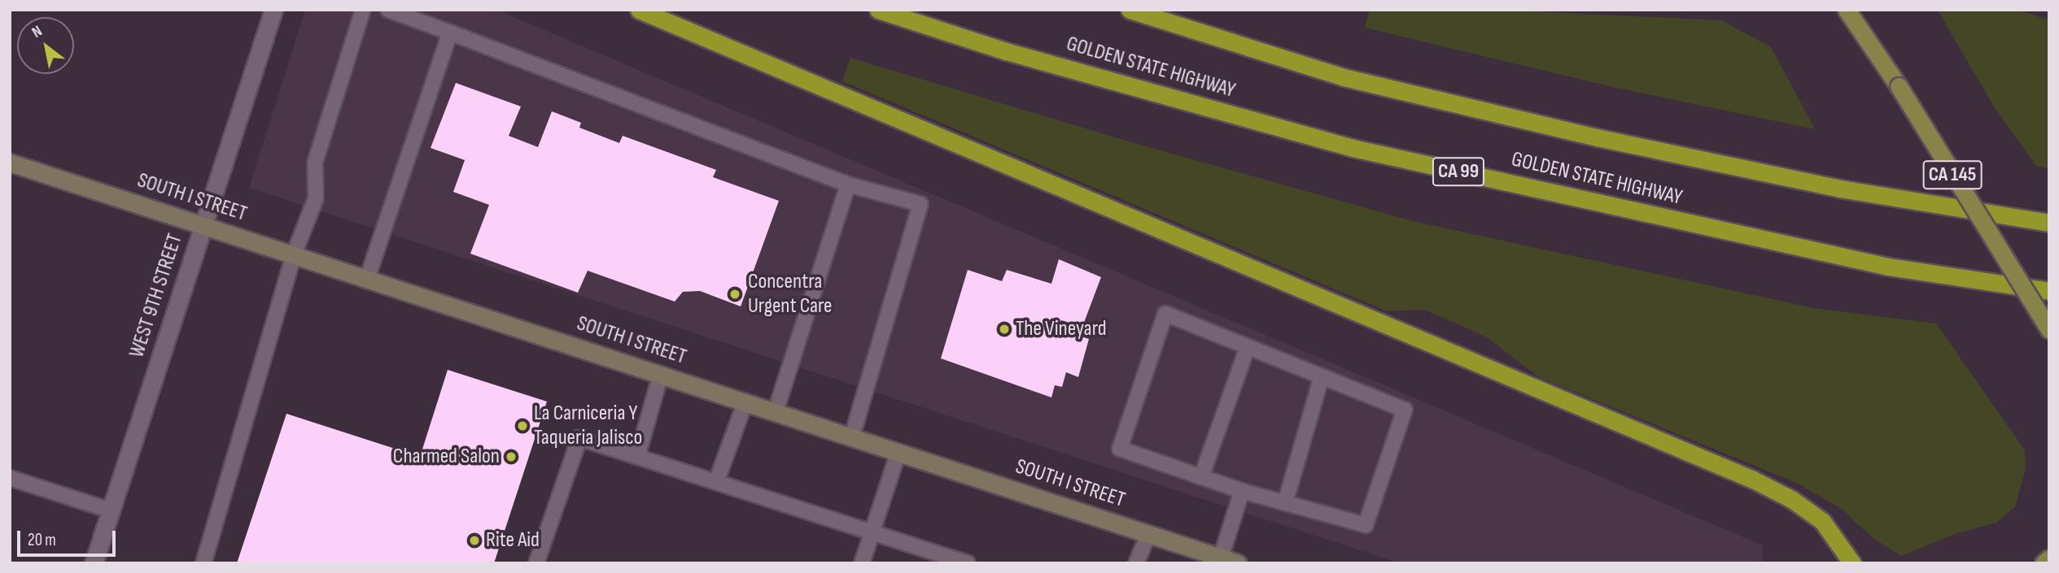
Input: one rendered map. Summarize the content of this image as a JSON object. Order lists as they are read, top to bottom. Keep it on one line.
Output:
{"streets":{"highway":["GOLDEN STATE HIGHWAY","CA 99"],"main road":["CA 145"],"street":["SOUTH I STREET","WEST 9TH STREET"]},"crossings":[["SOUTH I STREET","WEST 9TH STREET"]],"places":["Concentra Urgent Care","The Vineyard","La Carniceria Y Taqueria Jalisco","Charmed Salon","Rite Aid"],"scale_bar":"20 m","north":"top left"}
